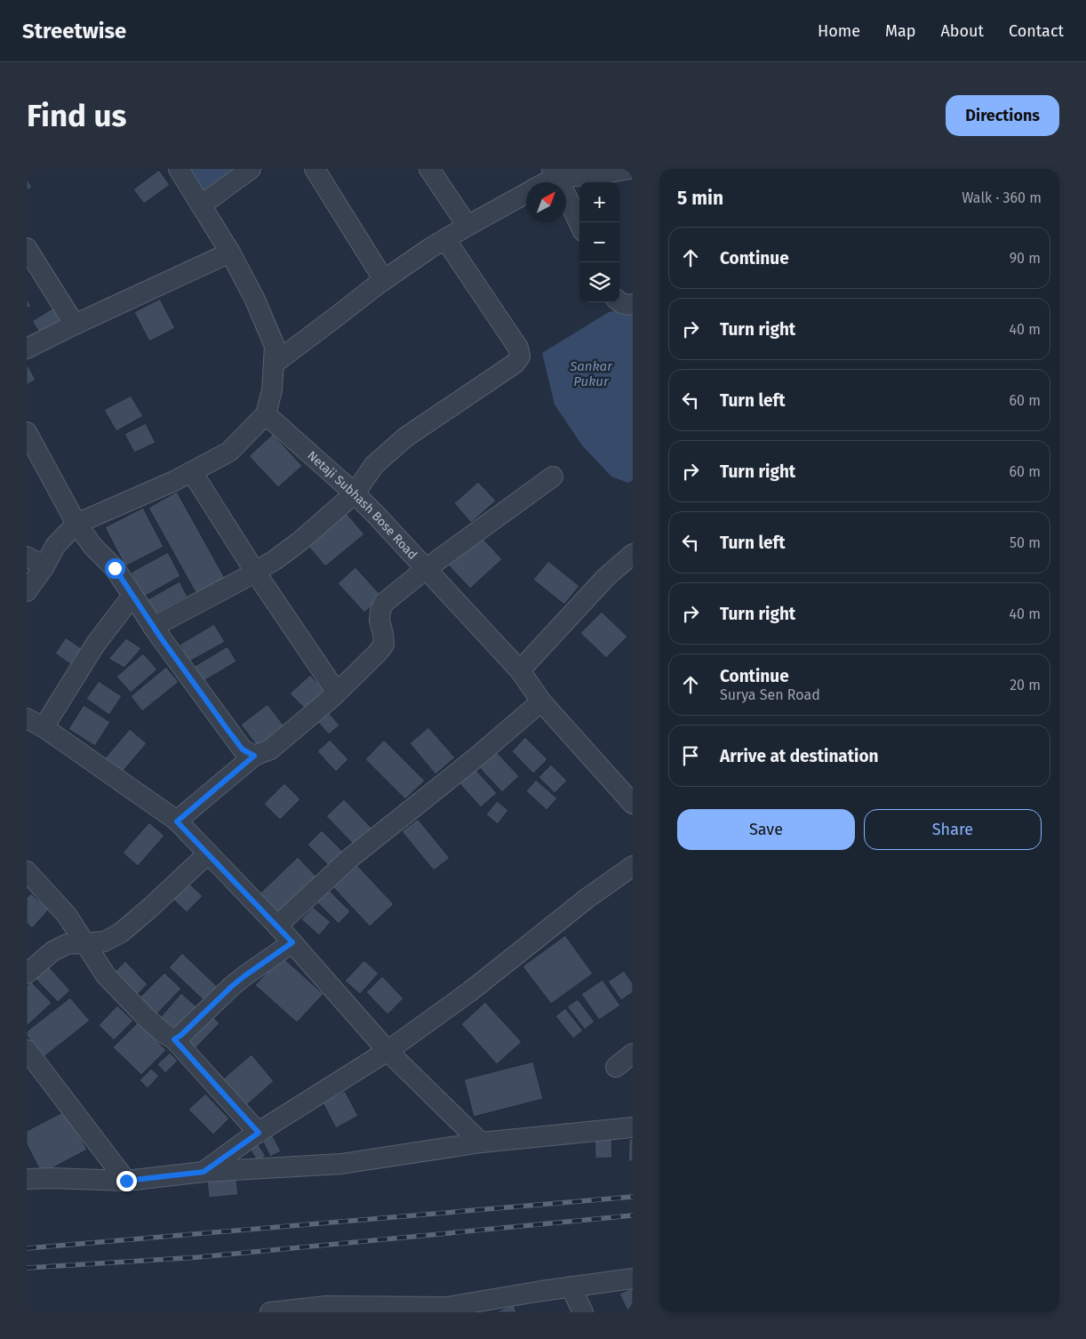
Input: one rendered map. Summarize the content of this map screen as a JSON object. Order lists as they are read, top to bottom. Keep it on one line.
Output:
{"streets":{"street":["Netaji Subhash Bose Road"]},"water":["Sankar Pukur"],"north":"top right","page":{"header":"Streetwise","nav":["Home","Map","About","Contact"],"buttons":["Directions",["Save","Share"]],"title":"Find us","heading":["5 min","Walk · 360 m"],"map_buttons":["+","−"],"list":[["Continue","90 m"],["Turn right","40 m"],["Turn left","60 m"],["Turn right","60 m"],["Turn left","50 m"],["Turn right","40 m"],["Continue","Surya Sen Road","20 m"],"Arrive at destination"]}}
